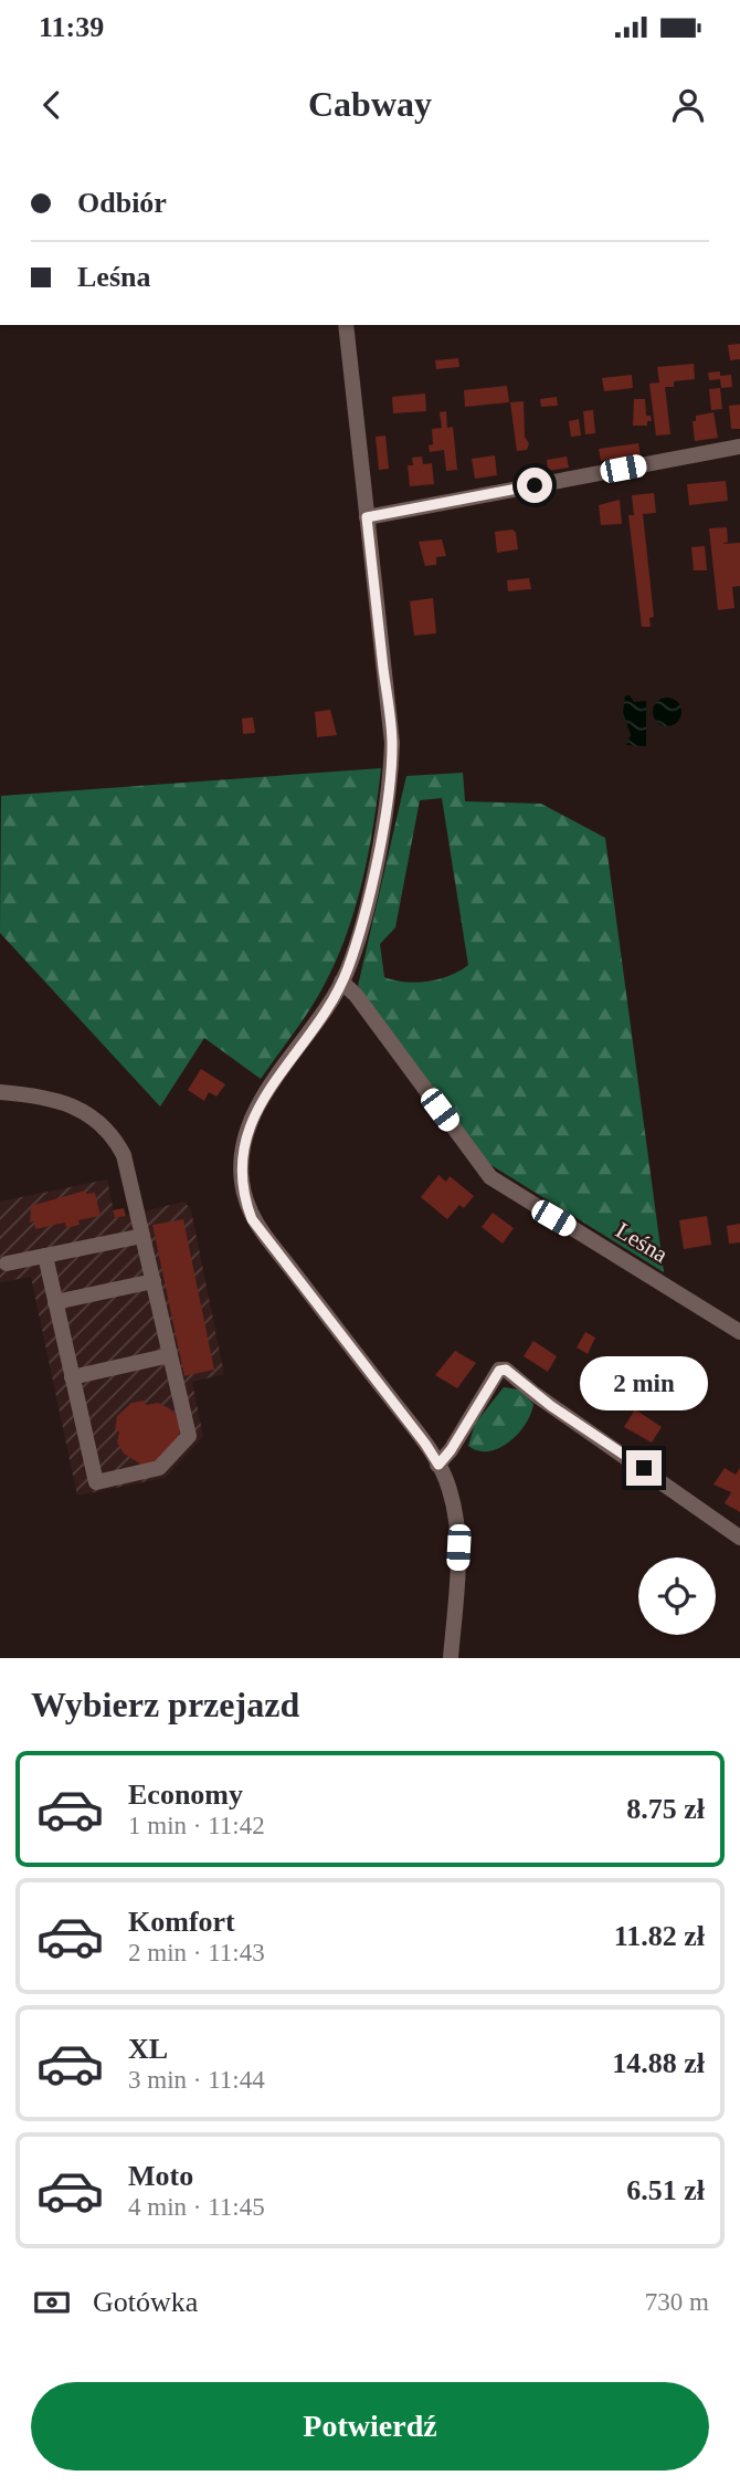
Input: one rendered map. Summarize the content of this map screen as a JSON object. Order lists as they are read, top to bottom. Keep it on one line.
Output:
{"streets":{"street":["Leśna"]},"page":{"status":"11:39","header":"Cabway","banner":["Odbiór","Leśna"],"bubble":"2 min","heading":"Wybierz przejazd","list":[{"name":"Economy","note":"1 min · 11:42","value":"8.75 zł"},{"name":"Komfort","note":"2 min · 11:43","value":"11.82 zł"},{"name":"XL","note":"3 min · 11:44","value":"14.88 zł"},{"name":"Moto","note":"4 min · 11:45","value":"6.51 zł"}],"pay":["Gotówka","730 m"],"buttons":"Potwierdź"}}
